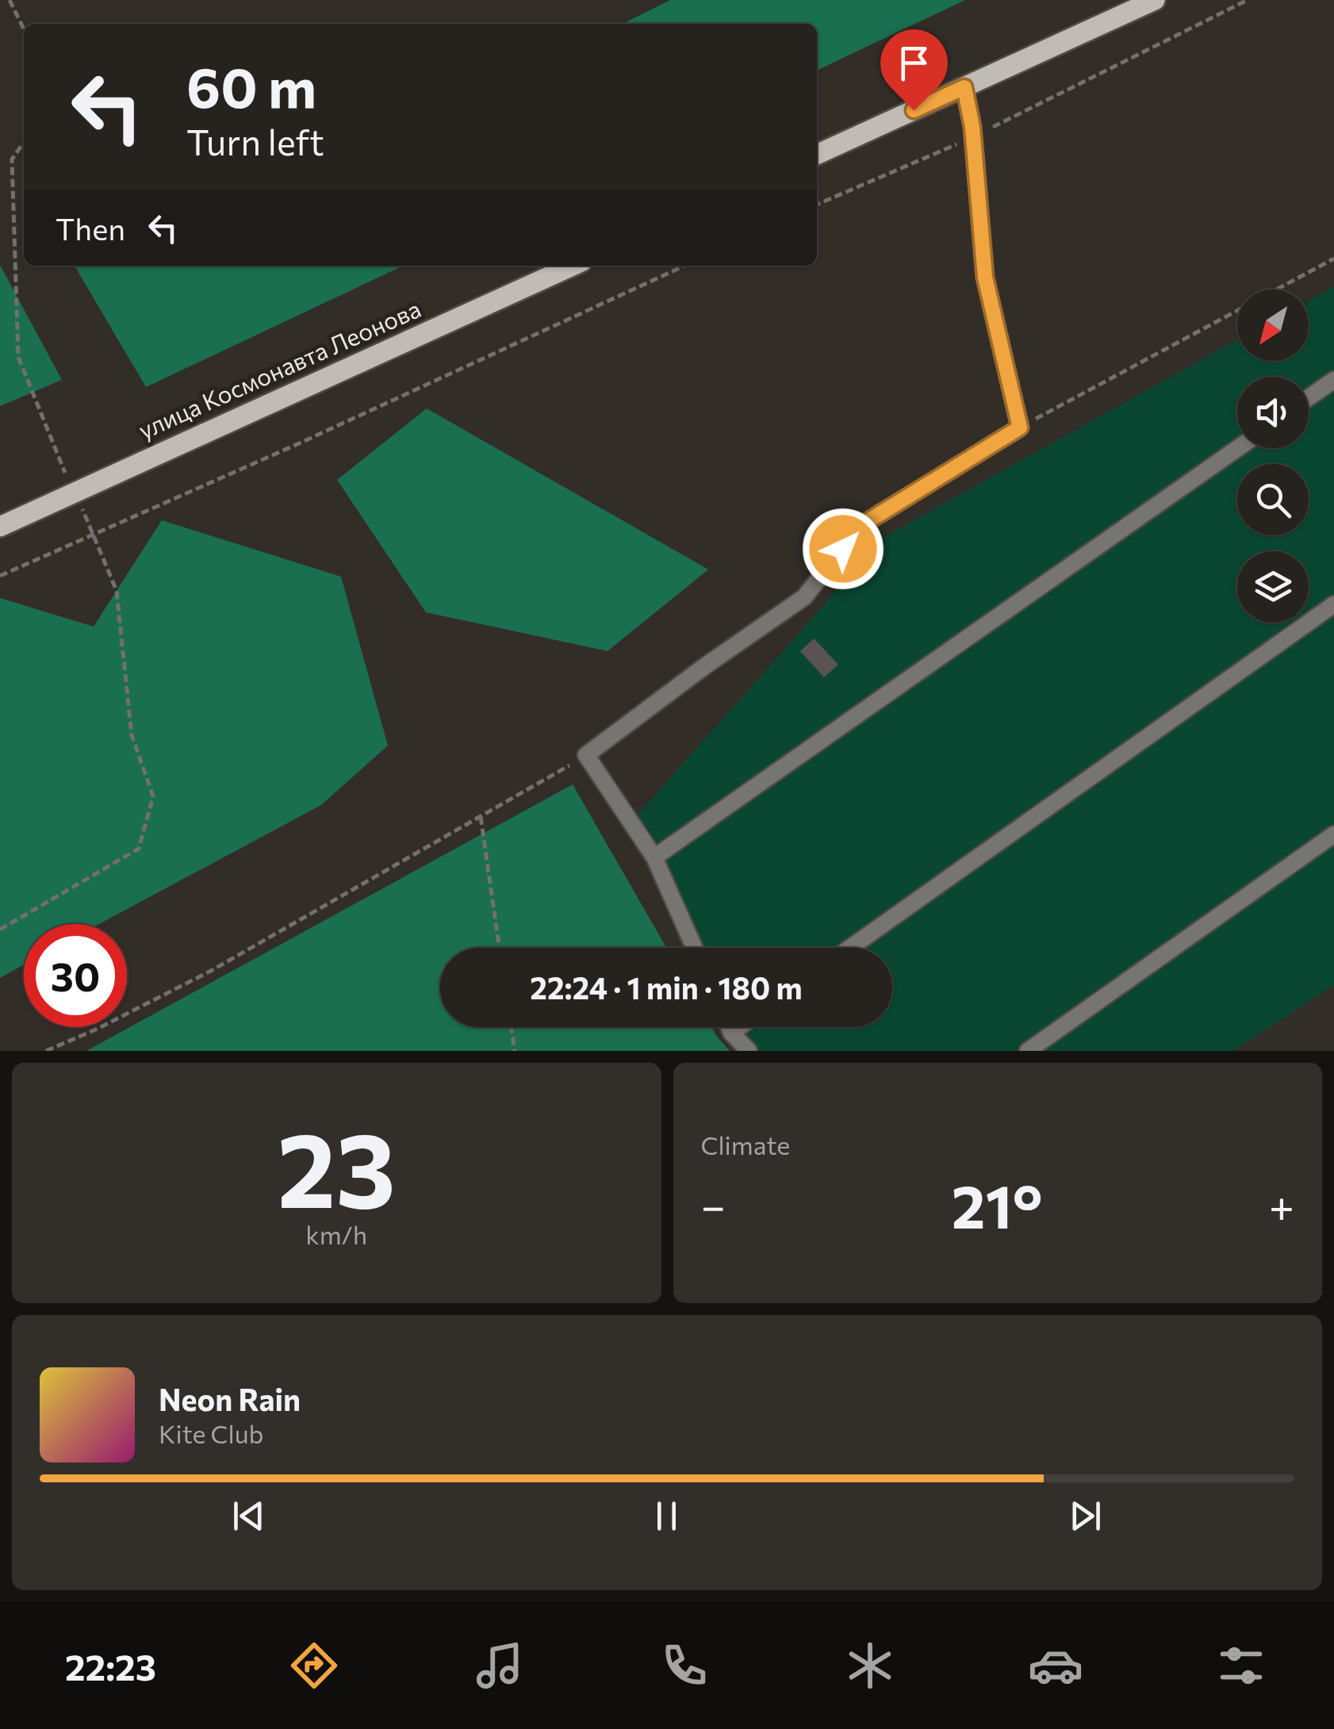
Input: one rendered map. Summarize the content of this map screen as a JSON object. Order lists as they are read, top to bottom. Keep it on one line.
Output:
{"streets":{"main road":["улица Космонавта Леонова"]},"north":"bottom left","page":{"turn":["60 m","Turn left"],"then":"Then","limit":"30","trip":"22:24 · 1 min · 180 m","tile":[["23","km/h"],"Climate"],"heat":["−","21°","+"],"song":["Neon Rain","Kite Club"],"tabs":"22:23"}}
